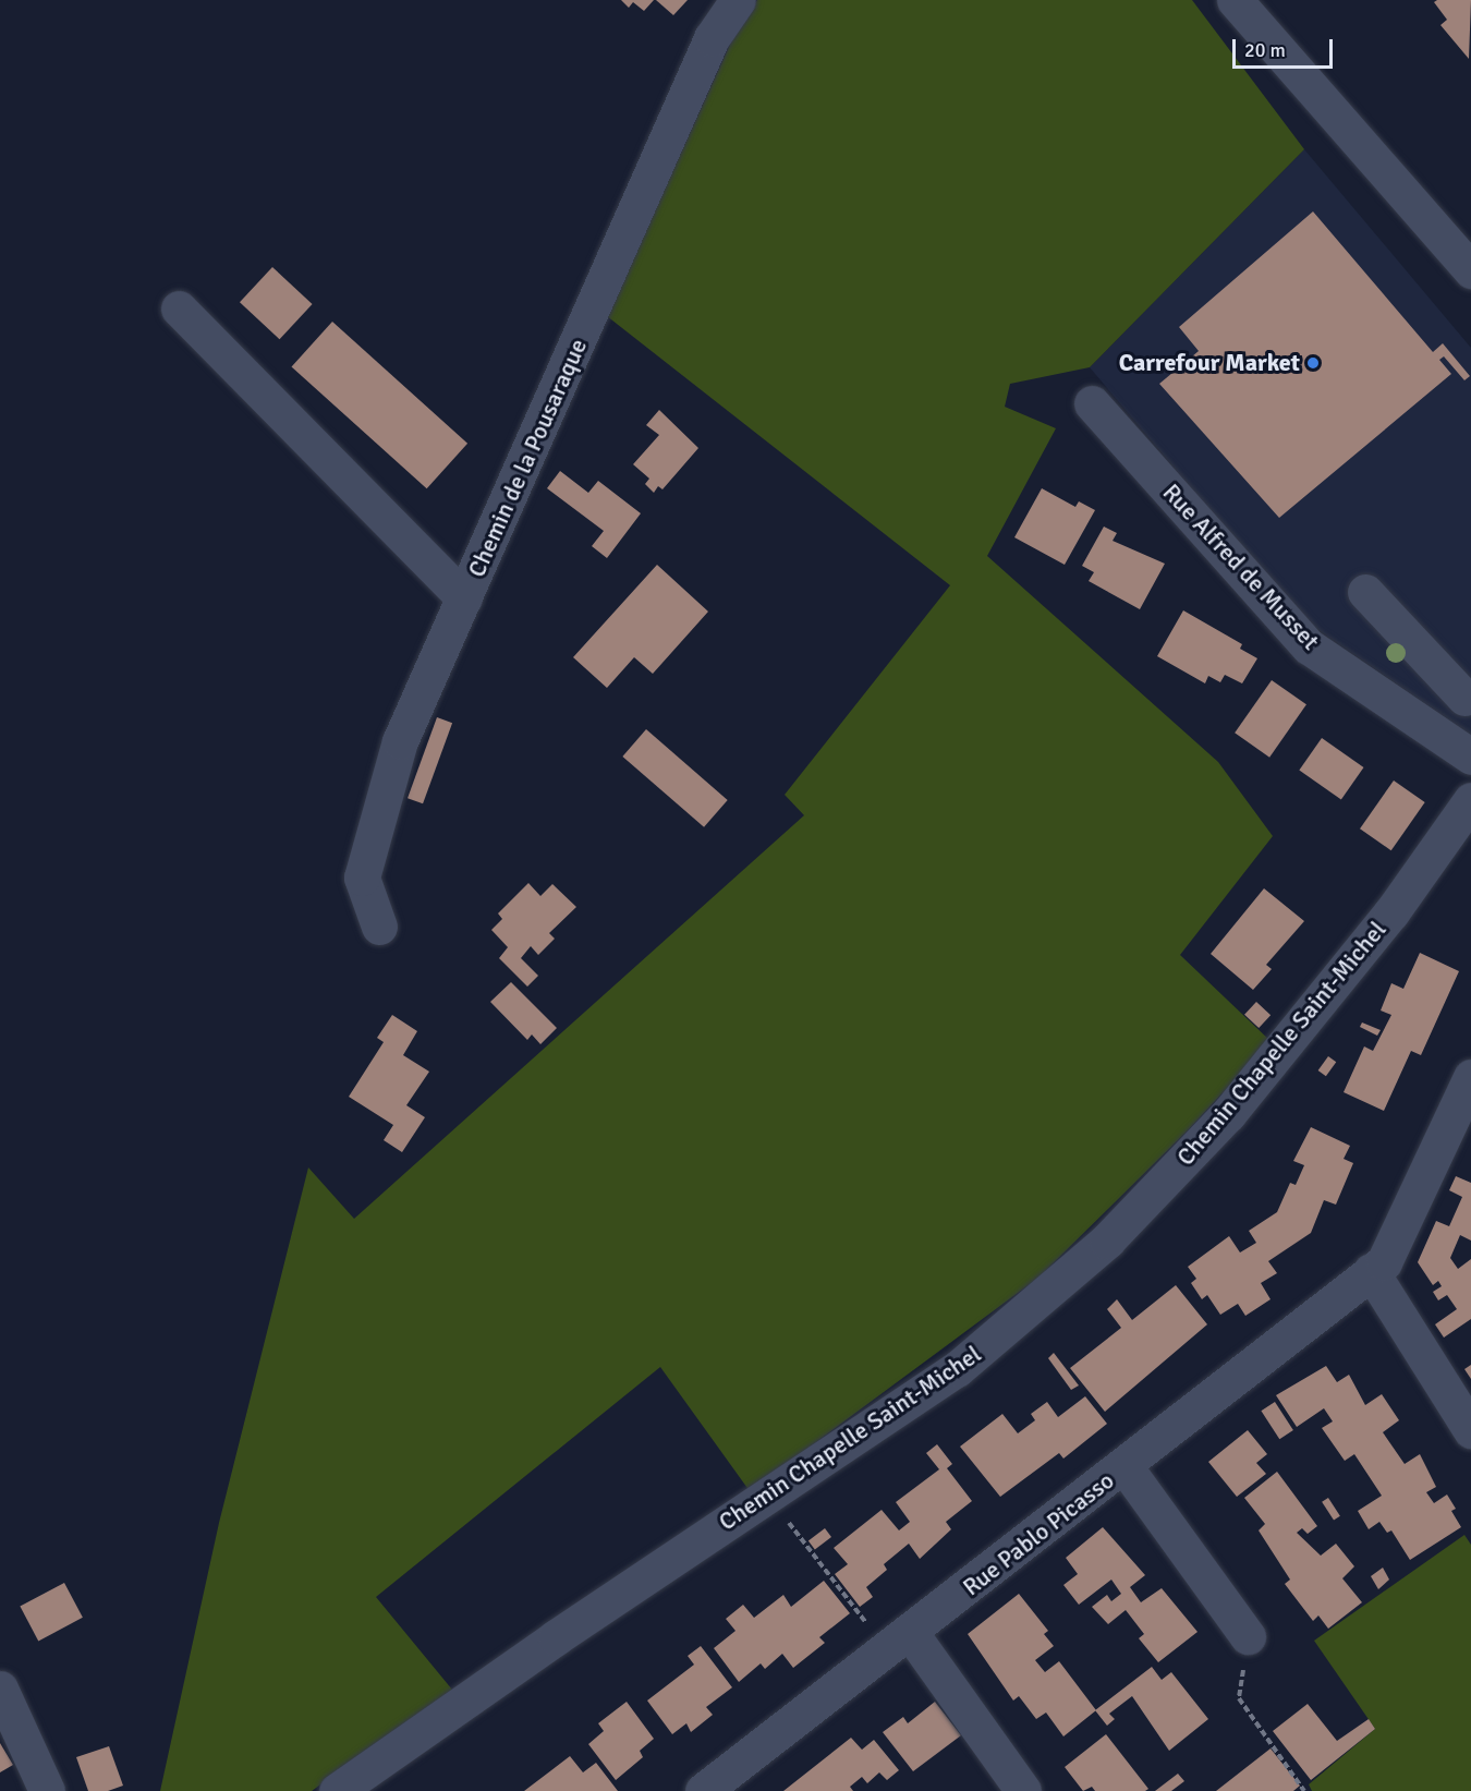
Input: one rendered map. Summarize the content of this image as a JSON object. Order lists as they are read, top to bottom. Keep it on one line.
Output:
{"streets":{"street":["Chemin de la Pousaraque","Rue Alfred de Musset","Chemin Chapelle Saint-Michel","Rue Pablo Picasso"]},"places":["Carrefour Market"],"scale_bar":"20 m"}
